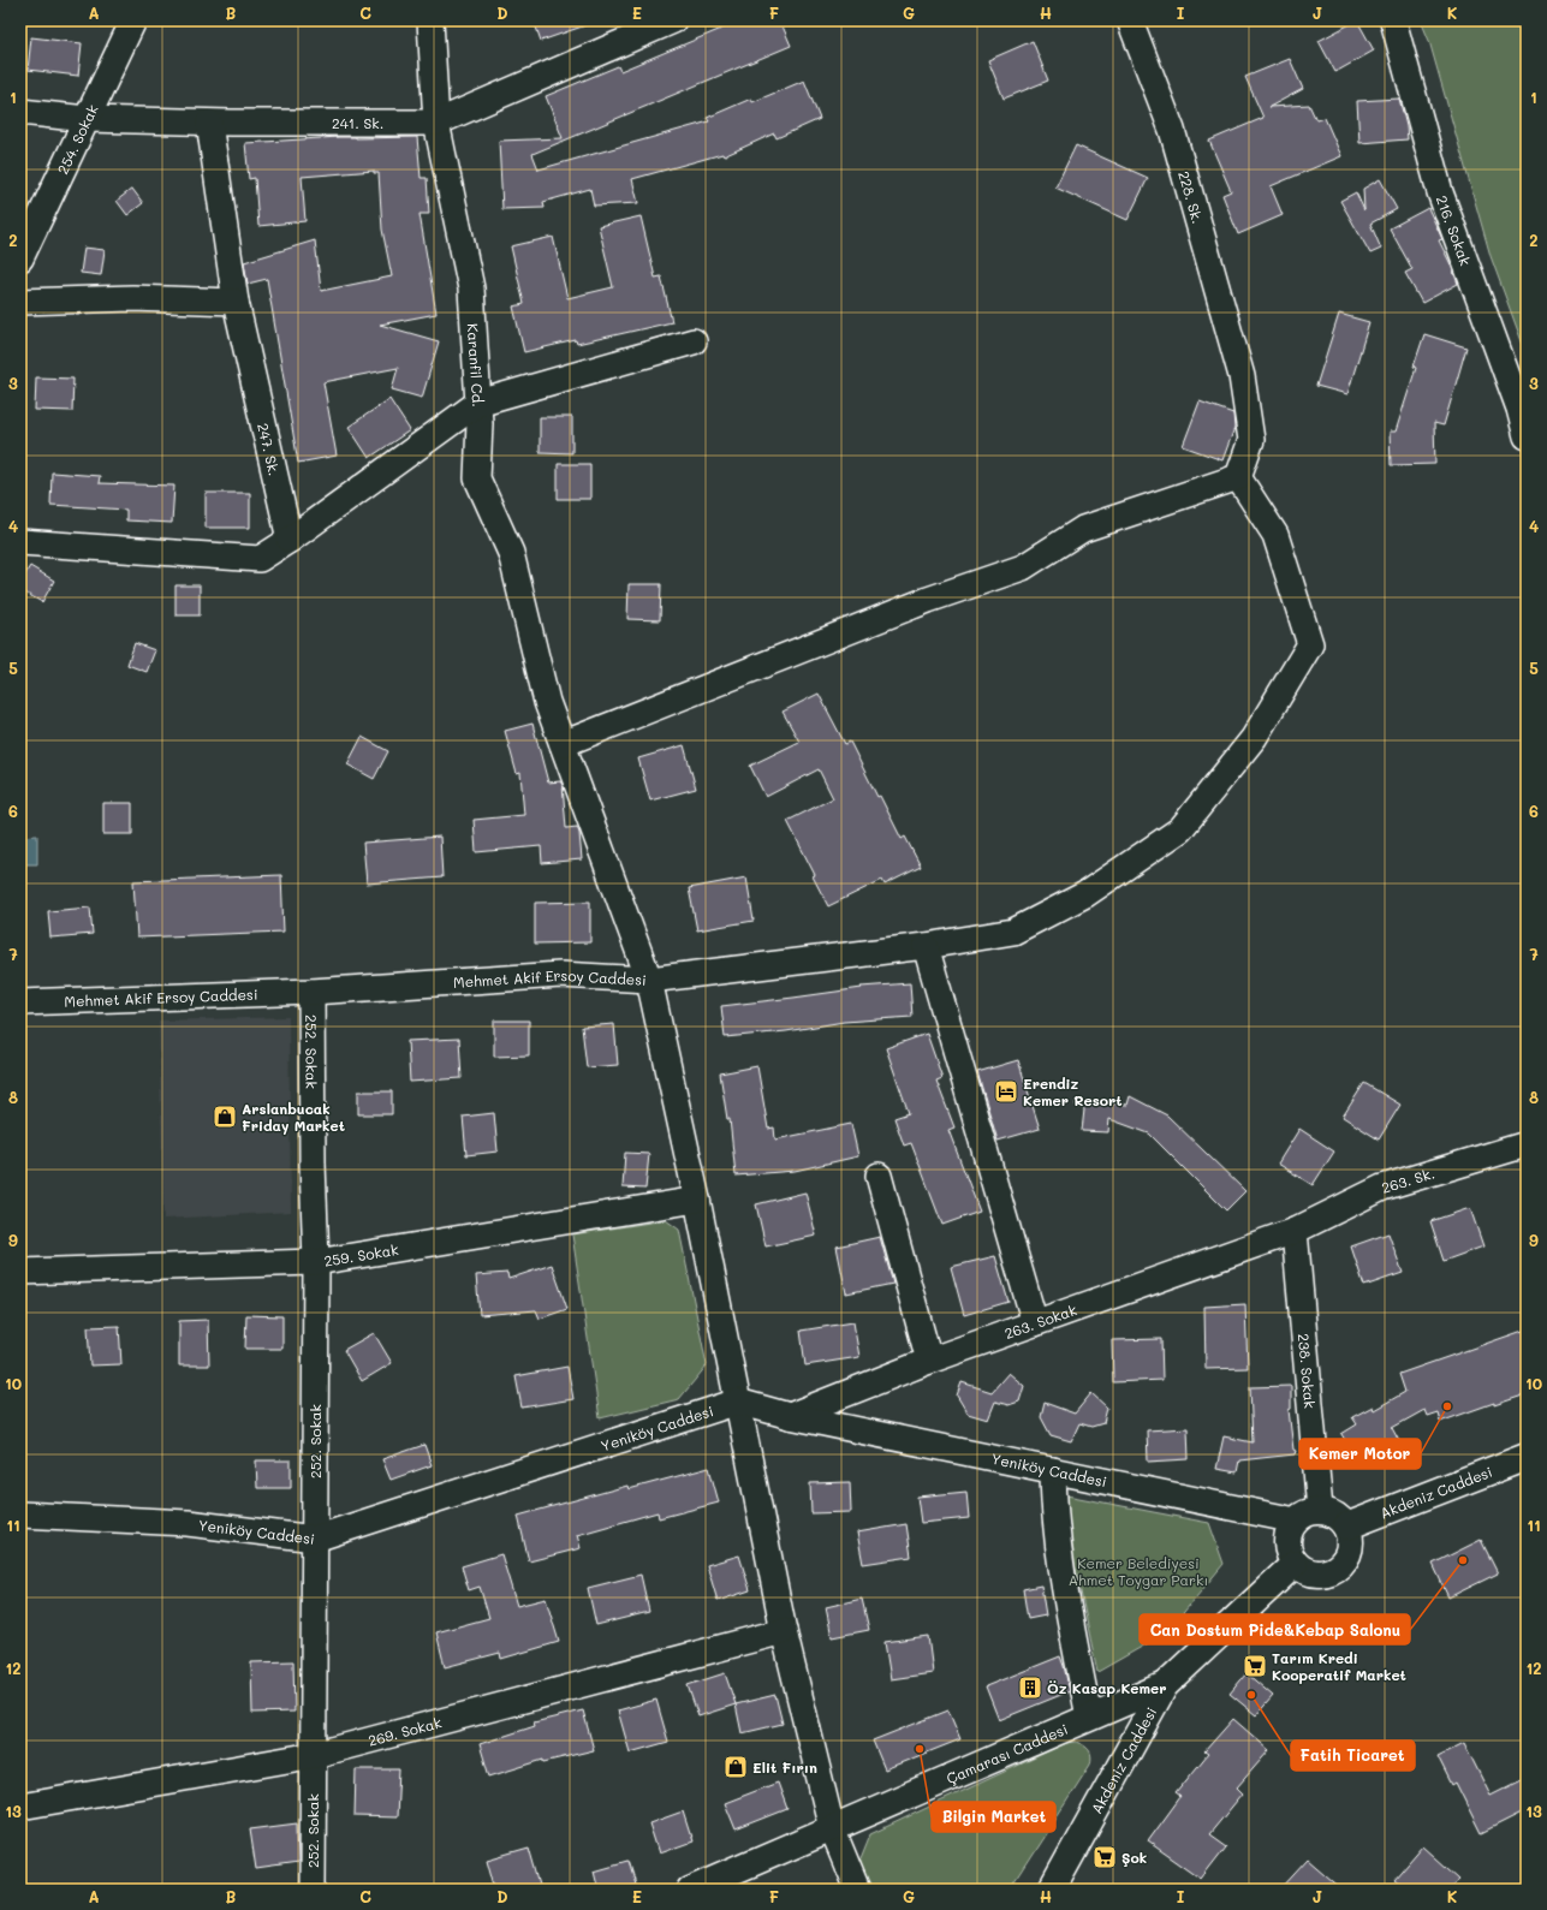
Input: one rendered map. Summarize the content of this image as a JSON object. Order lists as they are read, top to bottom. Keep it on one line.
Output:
{"streets":{"street":["241. Sk.","254. Sokak","228. Sk.","216. Sokak","Karanfil Cd.","247. Sk.","Mehmet Akif Ersoy Caddesi","252. Sokak","263. Sk.","259. Sokak","263. Sokak","238. Sokak","Yeniköy Caddesi","Akdeniz Caddesi","269. Sokak","Çamarası Caddesi"]},"crossings":[["241. Sk.","254. Sokak"],["241. Sk.","Karanfil Cd."],["241. Sk.","247. Sk."],["Karanfil Cd.","Mehmet Akif Ersoy Caddesi"],["Mehmet Akif Ersoy Caddesi","252. Sokak"],["Mehmet Akif Ersoy Caddesi","259. Sokak"],["Mehmet Akif Ersoy Caddesi","Yeniköy Caddesi"],["Mehmet Akif Ersoy Caddesi","269. Sokak"],["Mehmet Akif Ersoy Caddesi","Çamarası Caddesi"],["252. Sokak","259. Sokak"],["252. Sokak","Yeniköy Caddesi"],["252. Sokak","269. Sokak"],["263. Sk.","263. Sokak"],["263. Sk.","238. Sokak"],["263. Sokak","238. Sokak"],["263. Sokak","Yeniköy Caddesi"],["238. Sokak","Yeniköy Caddesi"],["238. Sokak","Akdeniz Caddesi"],["Yeniköy Caddesi","Akdeniz Caddesi"],["Akdeniz Caddesi","Çamarası Caddesi"]],"parks":["Kemer Belediyesi Ahmet Toygar Parkı"],"places":{"hotel":["Erendiz Kemer Resort"],"shop":["Arslanbucak Friday Market","Elit Fırın"],"other":["Kemer Motor","Can Dostum Pide&Kebap Salonu","Fatih Ticaret","Bilgin Market"],"supermarket":["Tarım Kredi Kooperatif Market","Şok"],"building":["Öz Kasap Kemer"]},"grid":{"columns":["A","B","C","D","E","F","G","H","I","J","K"],"rows":["1","2","3","4","5","6","7","8","9","10","11","12","13"]}}
